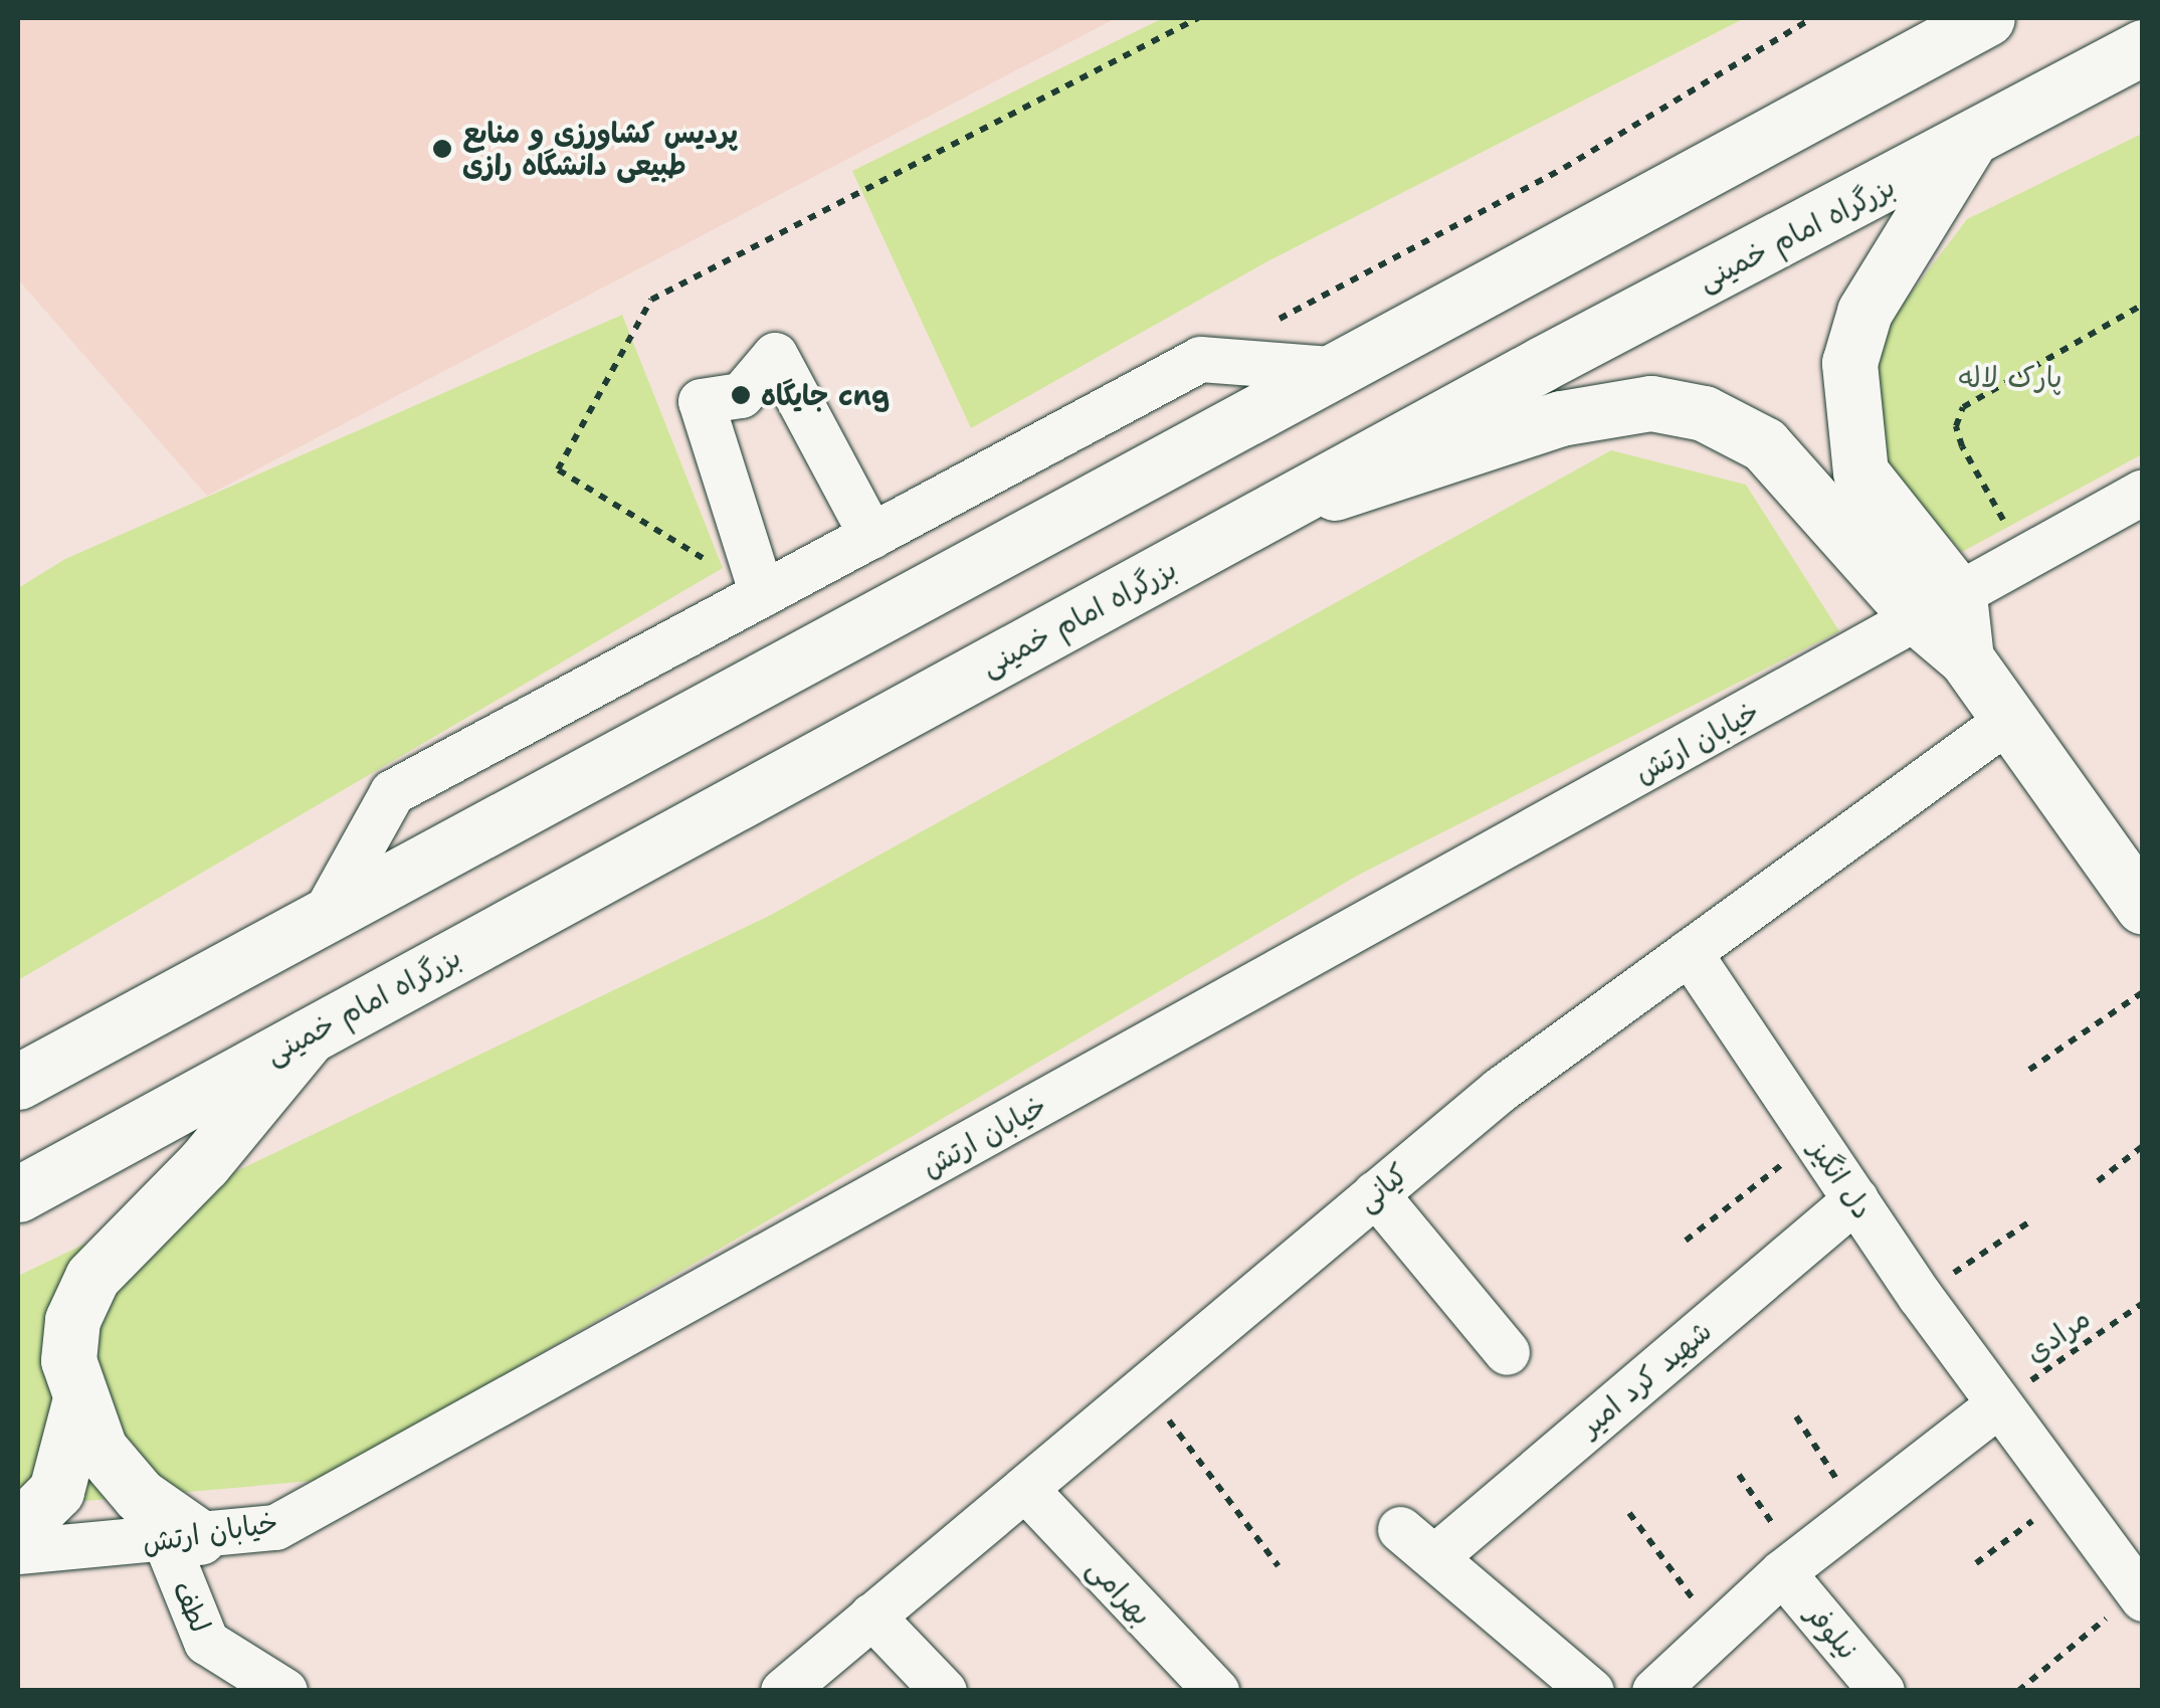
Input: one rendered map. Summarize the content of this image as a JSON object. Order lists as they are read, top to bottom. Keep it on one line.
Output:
{"streets":{"main road":["بزرگراه امام خمینی"],"street":["خیابان ارتش","دل انگیز","کیانی","شهید کرد امیر","بهرامی","لطف","نیلوفر"],"path":["مرادی"]},"crossings":[["خیابان ارتش","لطف"],["دل انگیز","کیانی"],["دل انگیز","مرادی"],["دل انگیز","شهید کرد امیر"],["کیانی","بهرامی"]],"parks":["پارک لاله"],"places":["پردیس کشاورزی و منابع طبیعی دانشگاه رازی","جایگاه cng"]}
